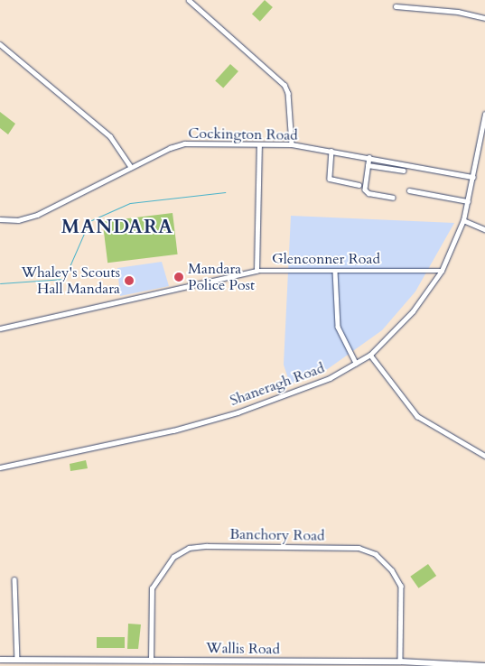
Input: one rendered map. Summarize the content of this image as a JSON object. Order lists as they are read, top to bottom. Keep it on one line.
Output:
{"streets":{"street":["Cockington Road","Glenconner Road","Shaneragh Road","Banchory Road","Wallis Road"]},"crossings":[["Cockington Road","Shaneragh Road"],["Glenconner Road","Shaneragh Road"],["Banchory Road","Wallis Road"]],"districts":["MANDARA"],"places":["Mandara Police Post","Whaley's Scouts Hall Mandara"]}
